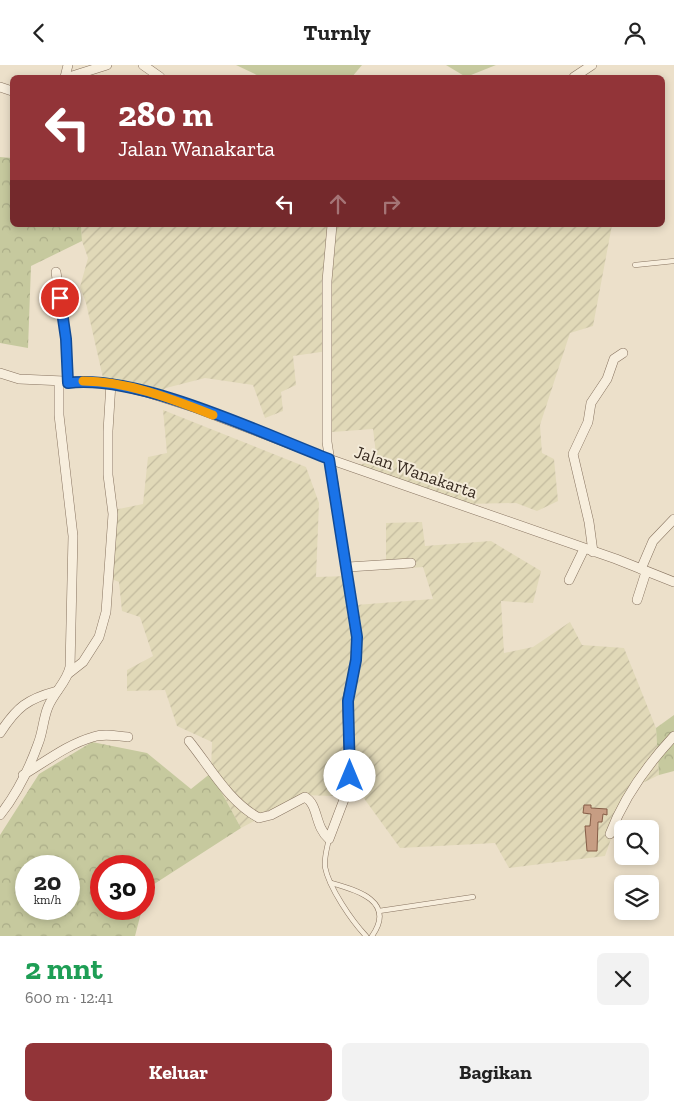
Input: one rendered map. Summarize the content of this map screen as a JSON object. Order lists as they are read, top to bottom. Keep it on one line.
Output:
{"streets":{"street":["Jalan Wanakarta"]},"page":{"header":"Turnly","turn":["280 m","Jalan Wanakarta"],"speed":"20 km/h","limit":"30","heading":["2 mnt","600 m · 12:41"],"buttons":["Keluar","Bagikan"]}}
